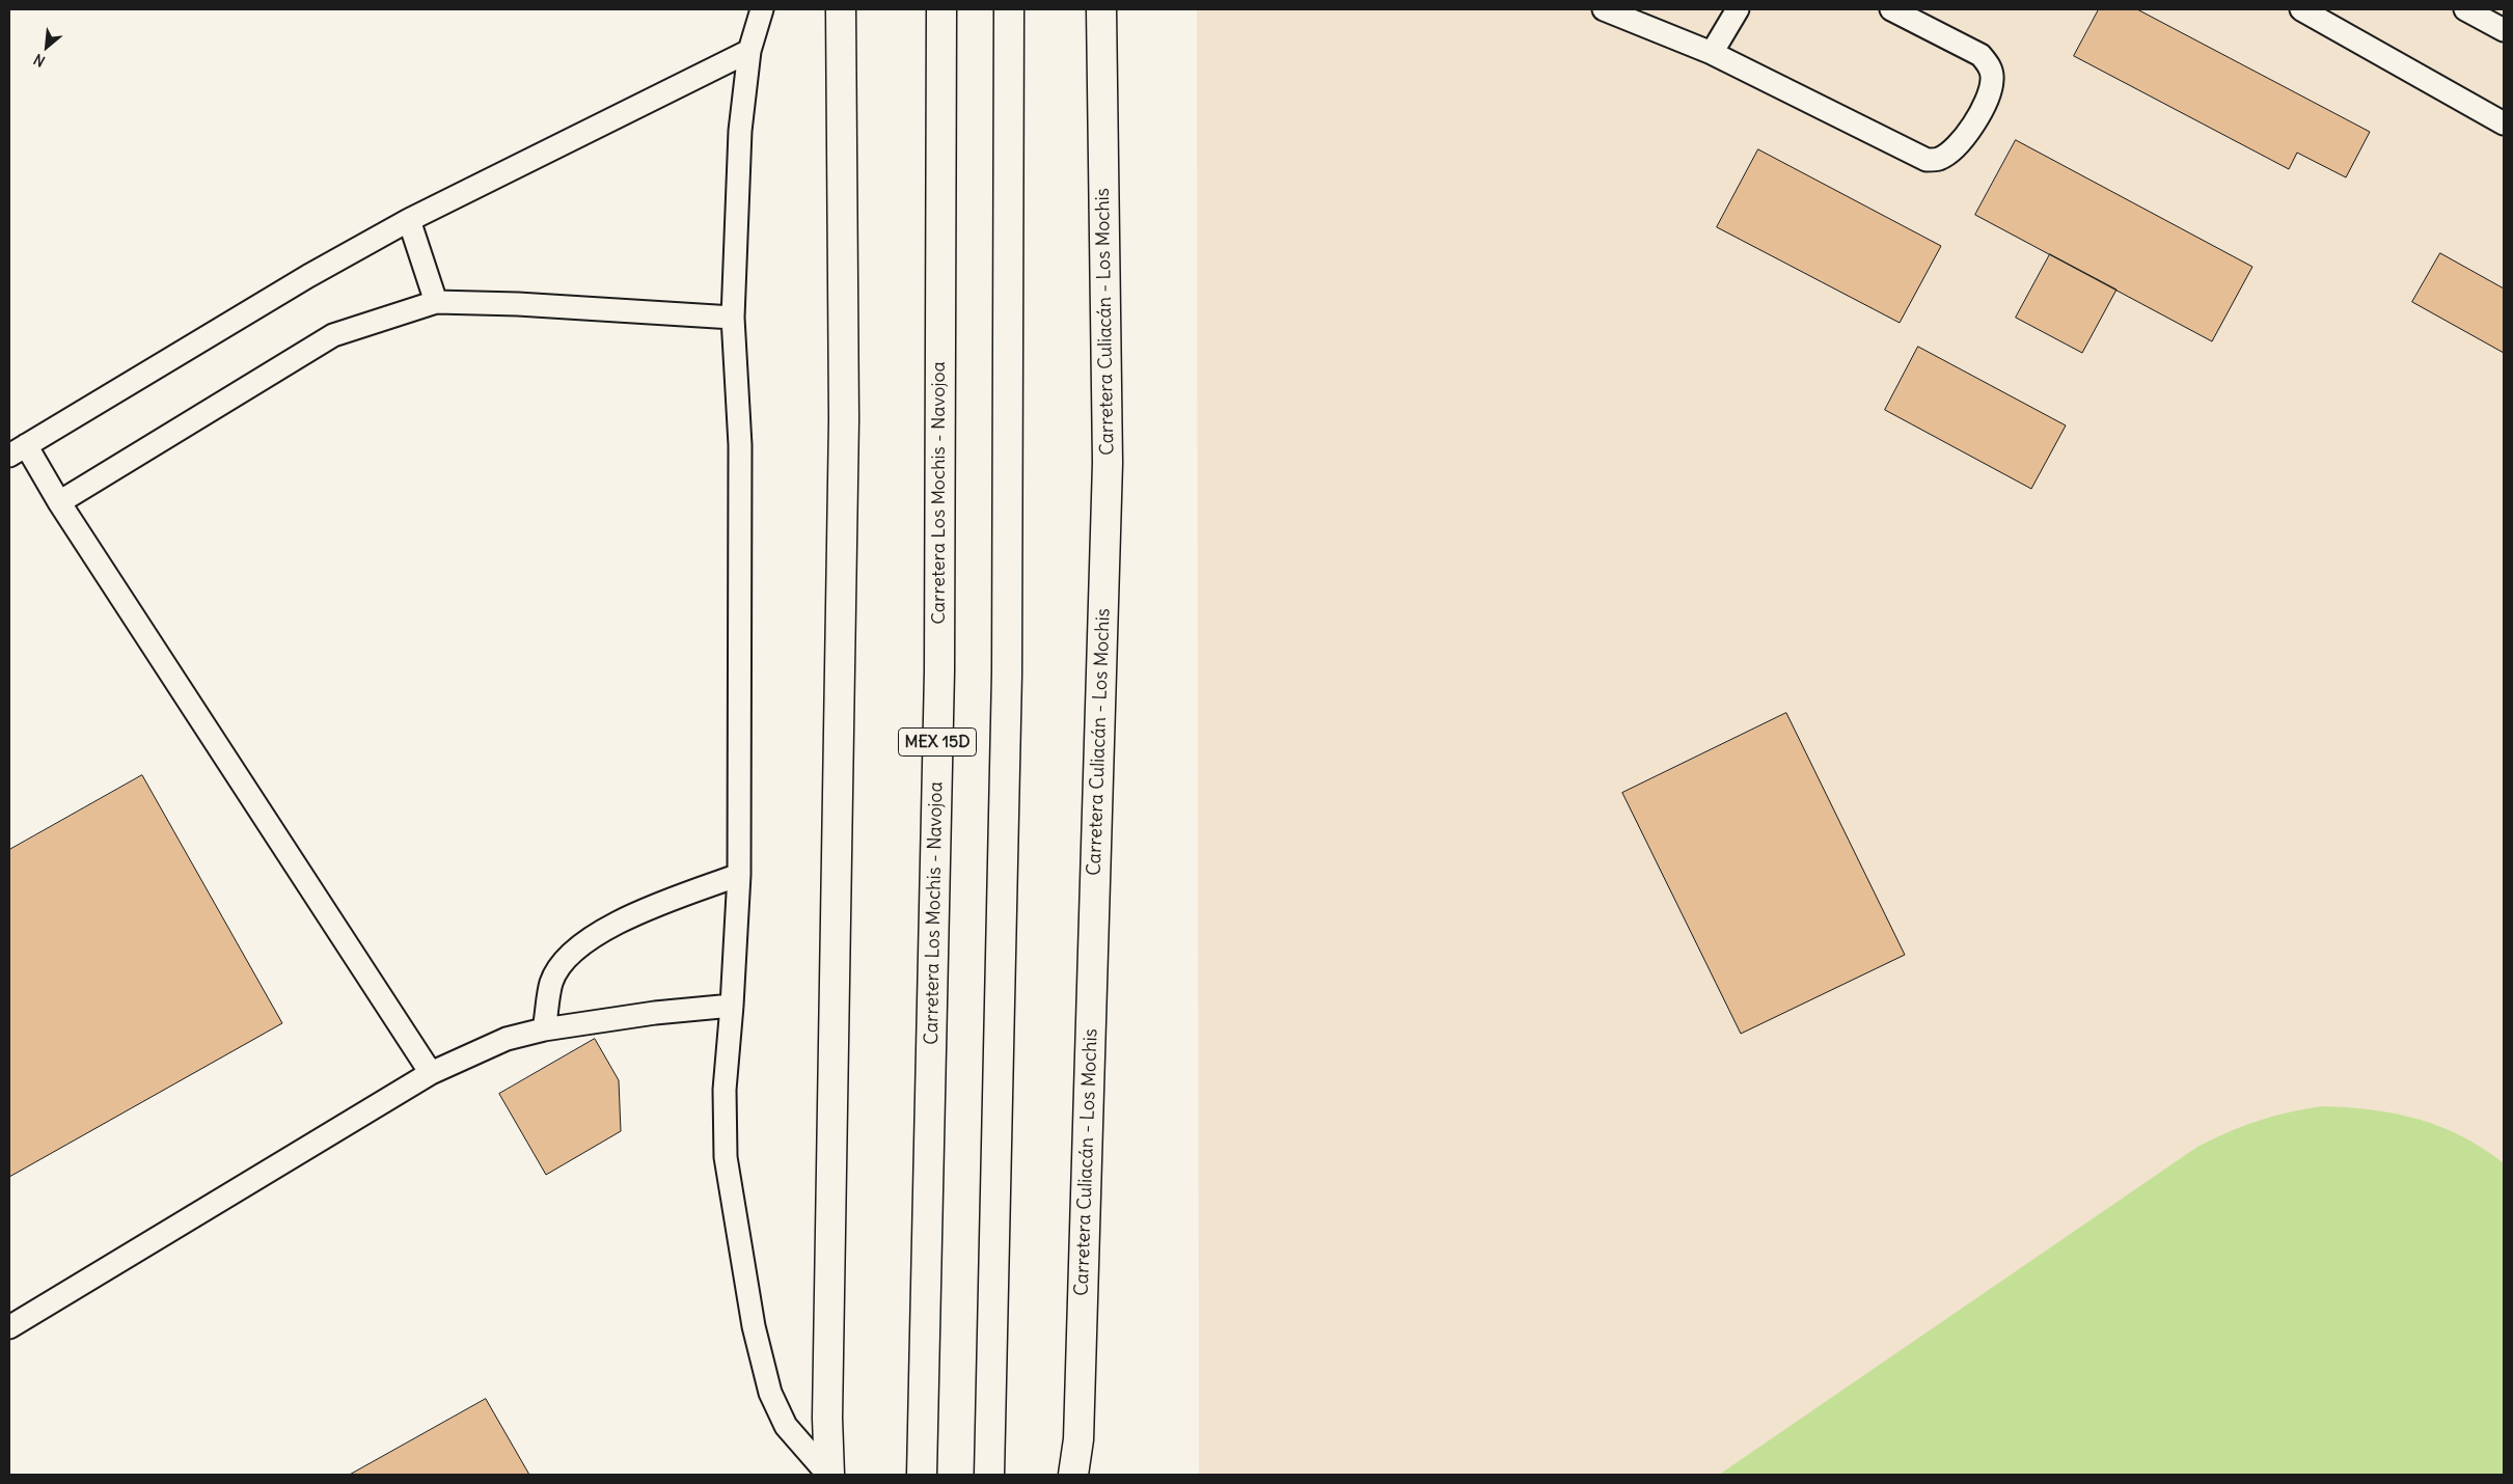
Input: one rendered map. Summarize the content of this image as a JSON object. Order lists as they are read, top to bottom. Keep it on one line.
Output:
{"streets":{"main road":["Carretera Culiacán - Los Mochis","Carretera Los Mochis - Navojoa","MEX 15D"]},"north":"bottom left"}
